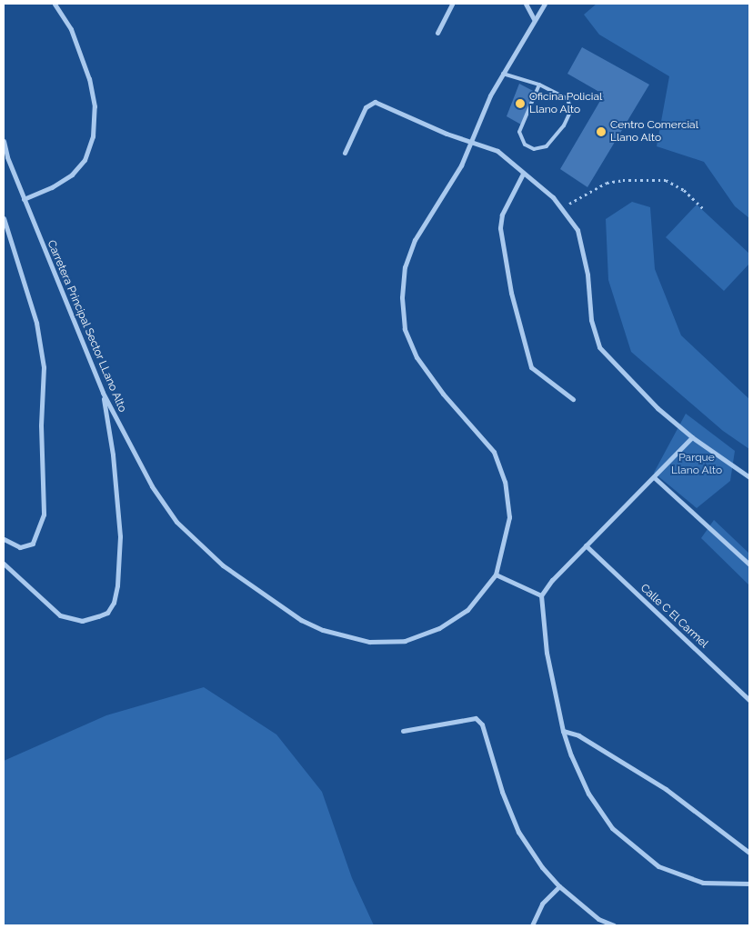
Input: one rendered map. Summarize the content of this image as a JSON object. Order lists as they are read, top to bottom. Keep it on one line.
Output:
{"streets":{"street":["Carretera Principal Sector LLano Alto","Calle C El Carmel"]},"parks":["Parque Llano Alto"],"places":["Oficina Policial Llano Alto","Centro Comercial Llano Alto"]}
